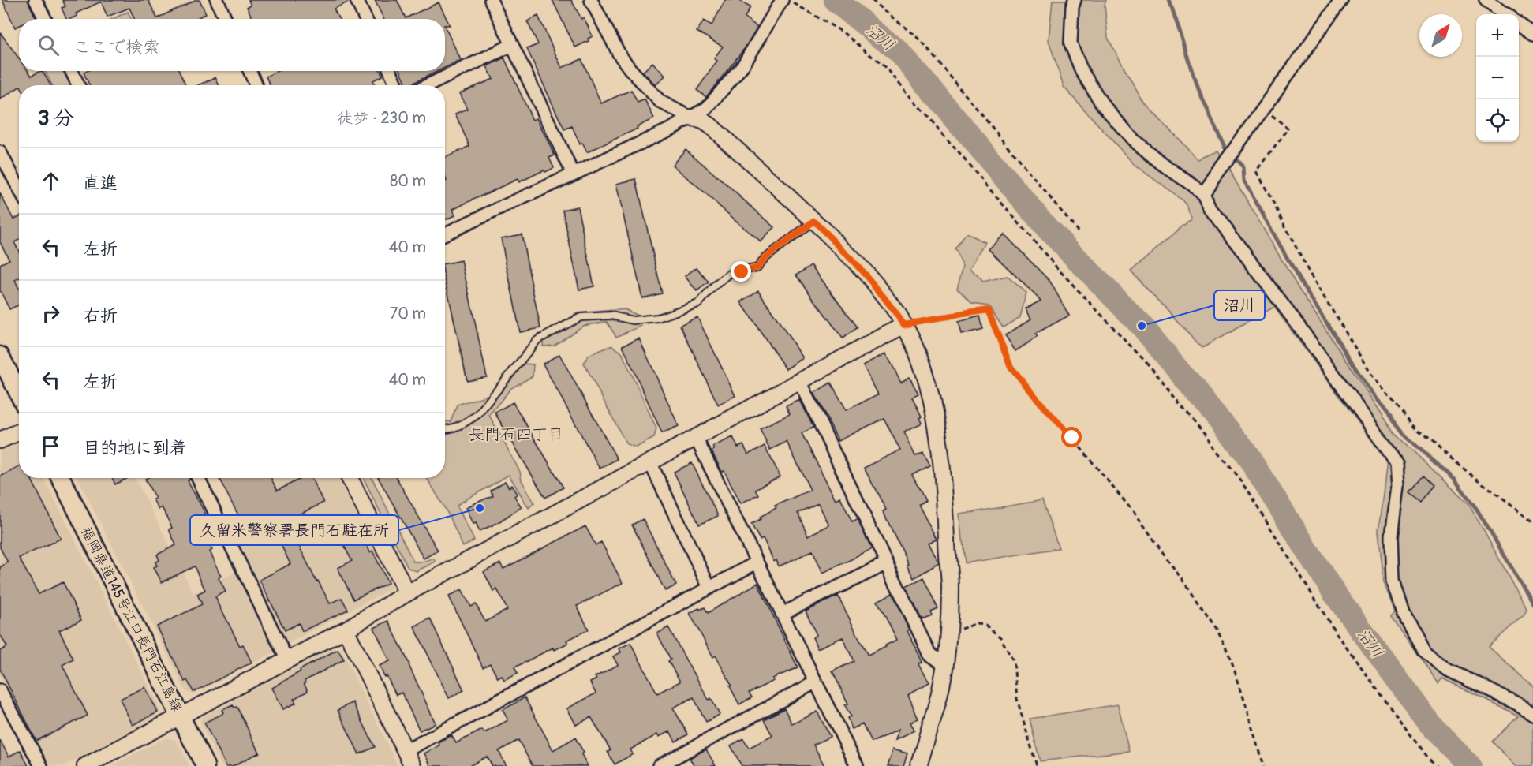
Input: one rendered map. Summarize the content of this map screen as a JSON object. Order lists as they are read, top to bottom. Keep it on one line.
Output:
{"streets":{"main road":["福岡県道145号江口長門石江島線"]},"districts":["長門石四丁目"],"water":["沼川"],"places":["沼川","久留米警察署長門石駐在所"],"north":"top right","page":{"map_buttons":["+","−"],"search":"ここで検索","heading":["3 分","徒歩 · 230 m"],"list":[["直進","80 m"],["左折","40 m"],["右折","70 m"],["左折","40 m"],"目的地に到着"]}}
